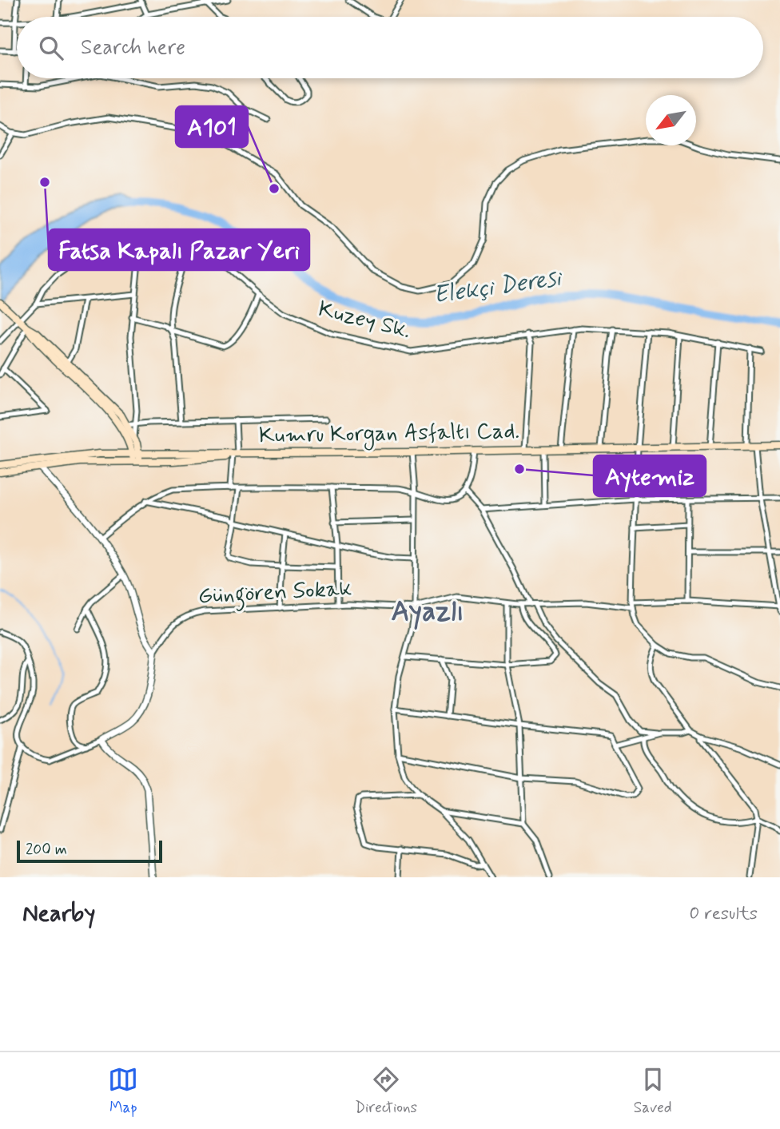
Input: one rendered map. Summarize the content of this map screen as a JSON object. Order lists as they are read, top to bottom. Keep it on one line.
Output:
{"streets":{"main road":["Kumru Korgan Asfaltı Cad."],"street":["Kuzey Sk.","Güngören Sokak"]},"districts":["Ayazlı"],"water":["Elekçi Deresi"],"places":["Fatsa Kapalı Pazar Yeri","A101","Aytemiz"],"scale_bar":"200 m","north":"bottom left","page":{"search":"Search here","scale":"200 m","heading":["Nearby","0 results"],"nav":["Map","Directions","Saved"]}}
